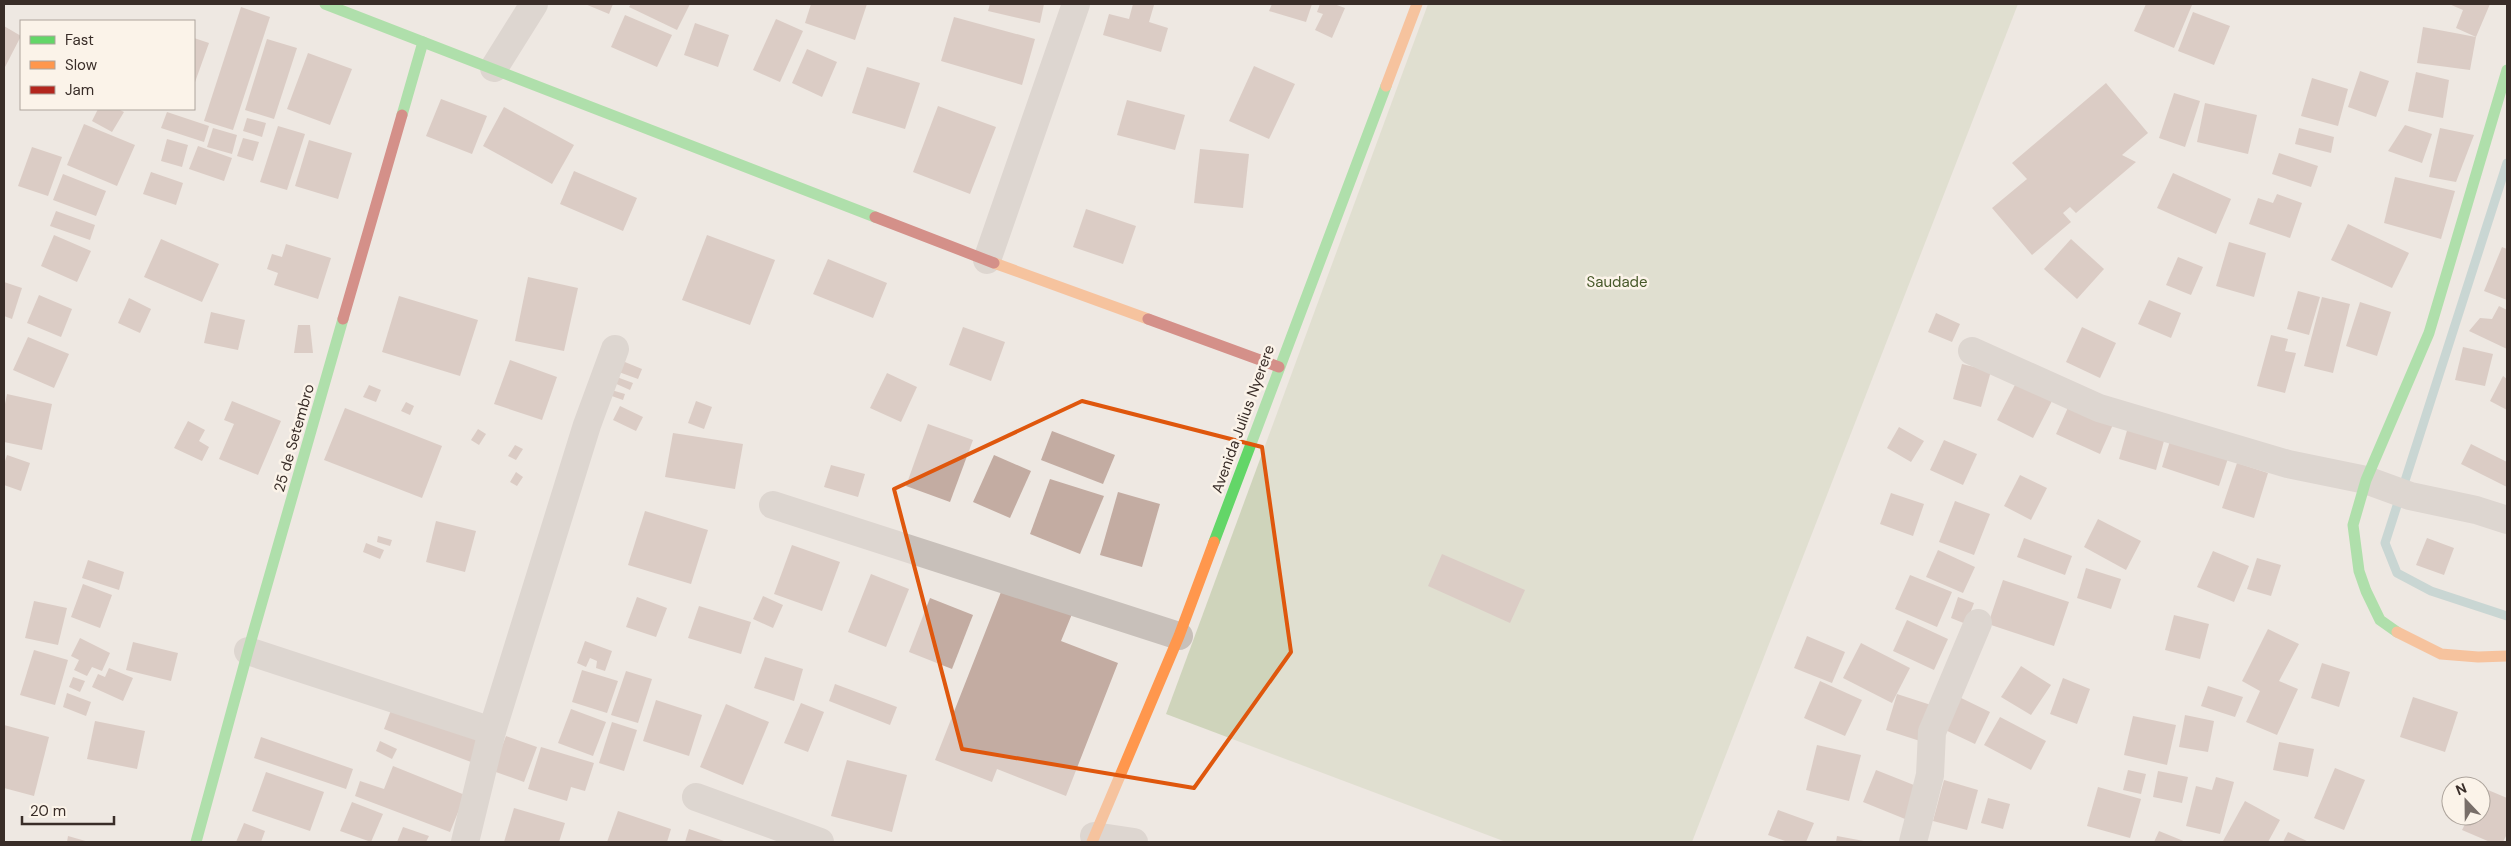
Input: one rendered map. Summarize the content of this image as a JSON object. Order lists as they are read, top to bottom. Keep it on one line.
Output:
{"streets":{"street":["Avenida Julius Nyerere","25 de Setembro"]},"parks":["Saudade"],"legend":["Fast","Slow","Jam"],"scale_bar":"20 m","north":"top"}
